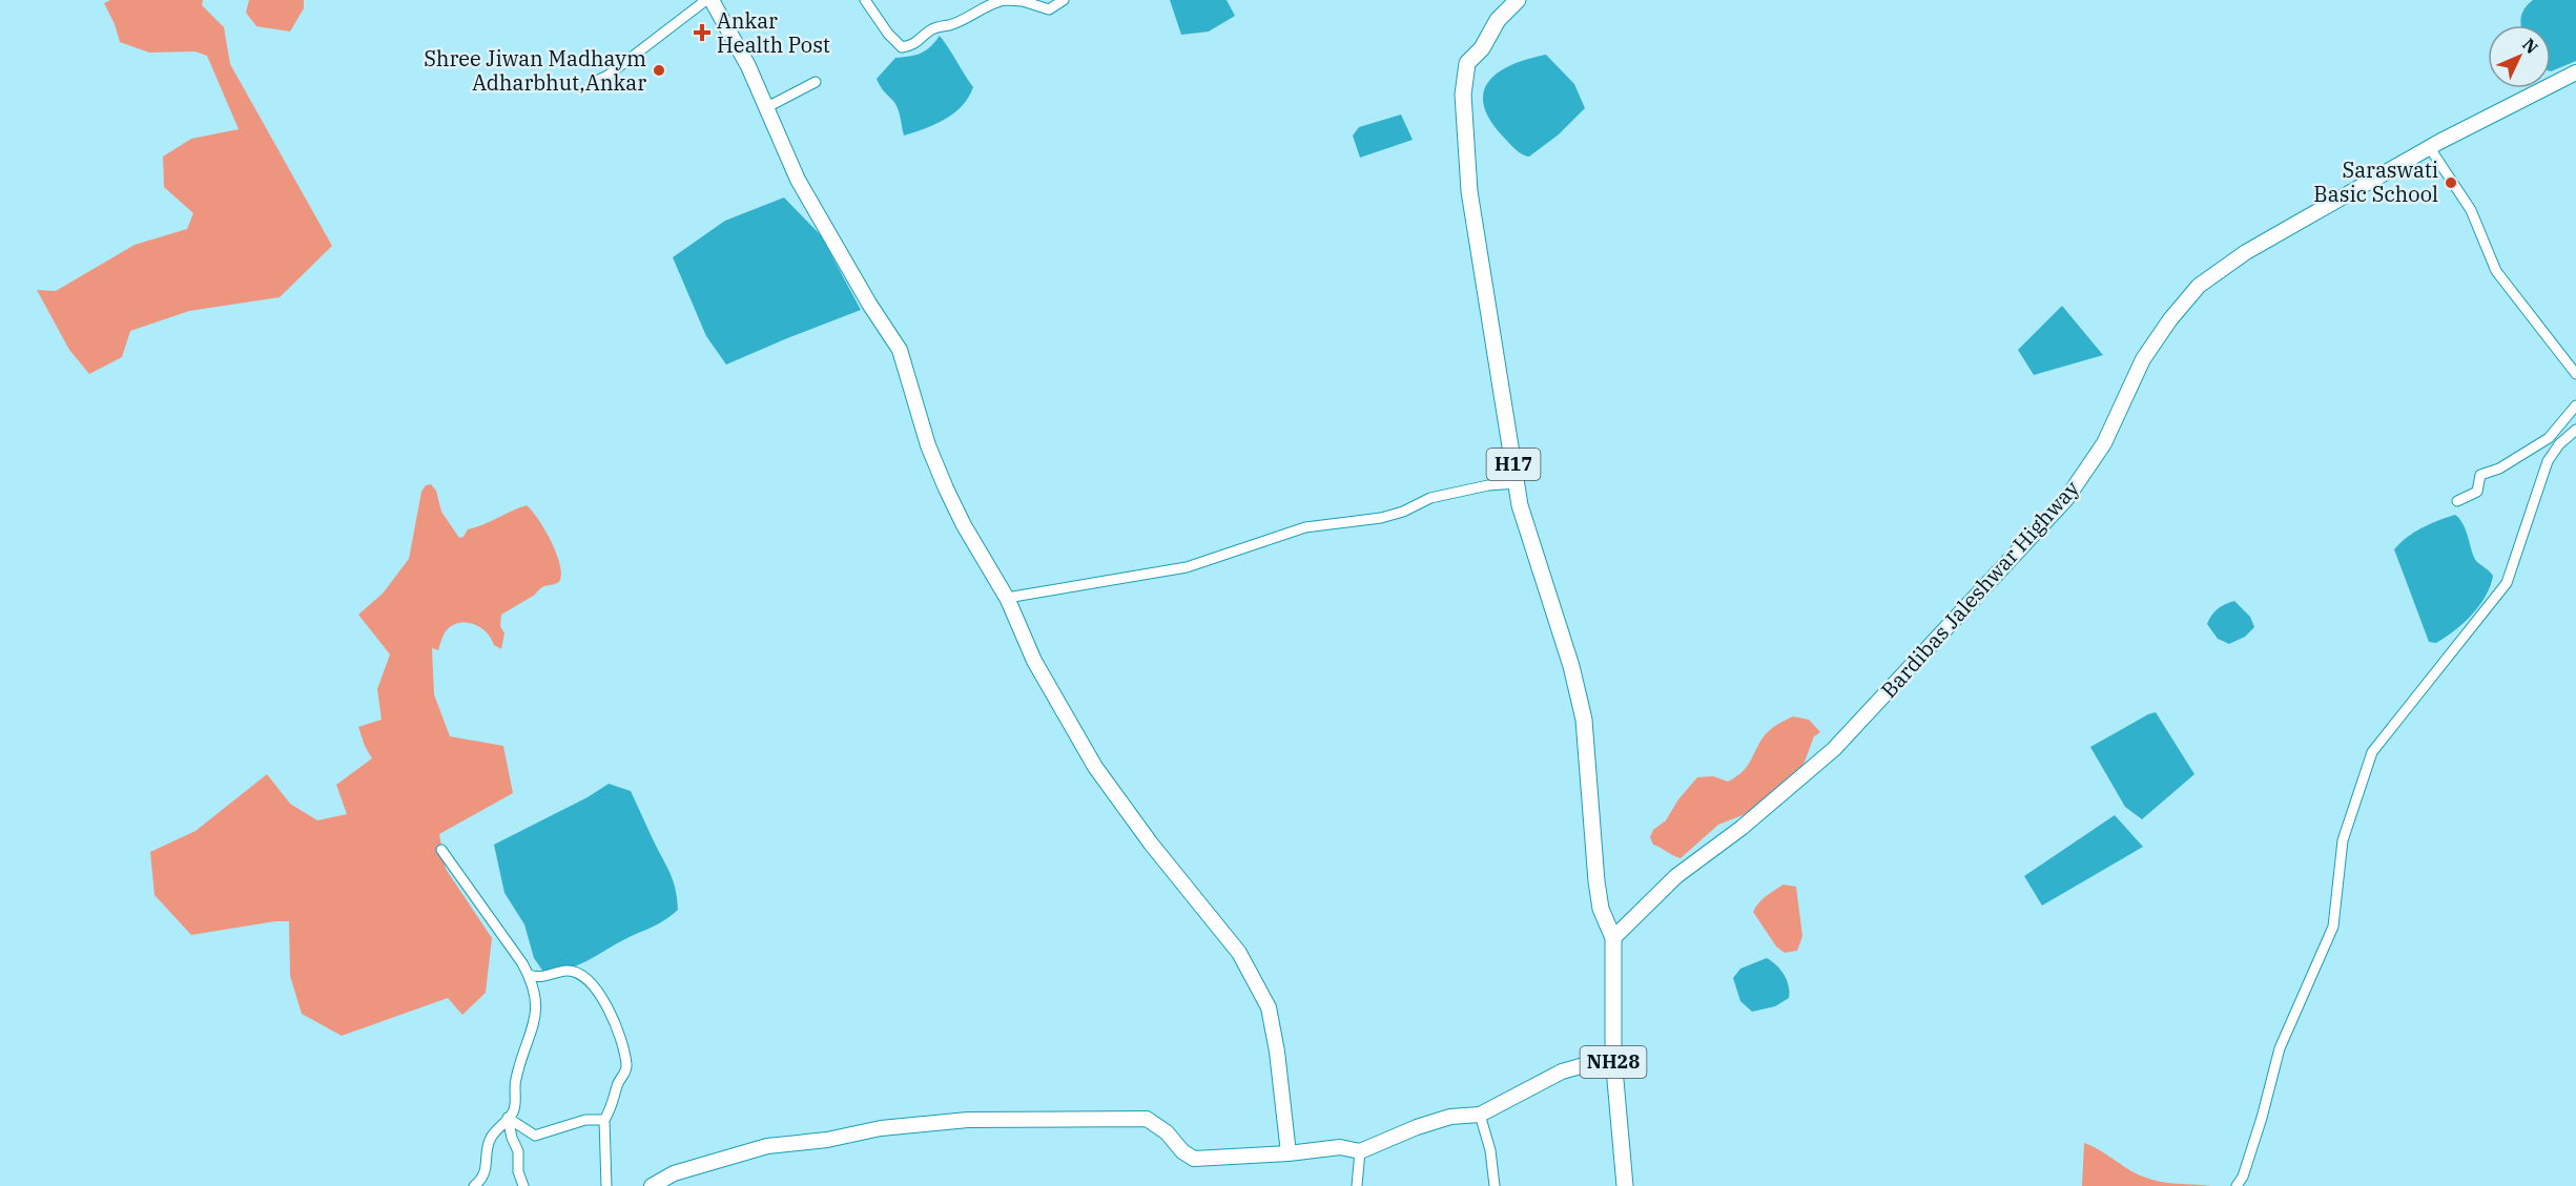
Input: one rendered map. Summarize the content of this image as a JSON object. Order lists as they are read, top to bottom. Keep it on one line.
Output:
{"streets":{"main road":["H17","NH28"],"street":["Bardibas Jaleshwar Highway"]},"crossings":[["H17","Bardibas Jaleshwar Highway"],["H17","NH28"],["Bardibas Jaleshwar Highway","NH28"]],"places":{"health":["Ankar Health Post"],"other":["Shree Jiwan Madhaym Adharbhut,Ankar","Saraswati Basic School"]},"north":"top right"}
